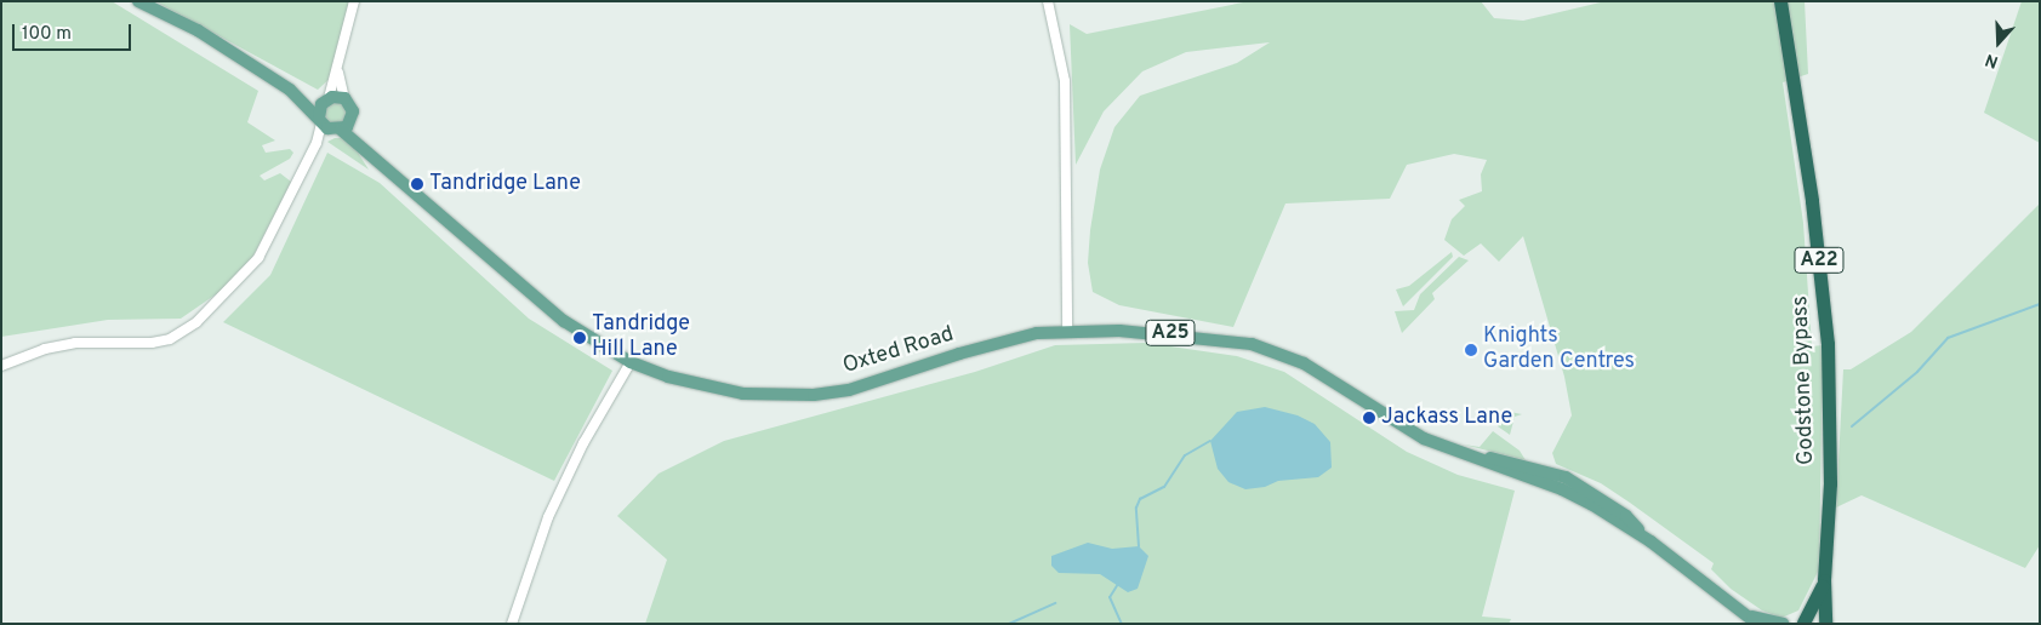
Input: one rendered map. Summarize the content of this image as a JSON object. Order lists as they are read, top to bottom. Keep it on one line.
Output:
{"streets":{"highway":["A22","Godstone Bypass"],"main road":["A25","Oxted Road"]},"places":["Tandridge Lane","Tandridge Hill Lane","Knights Garden Centres","Jackass Lane"],"scale_bar":"100 m","north":"bottom"}
